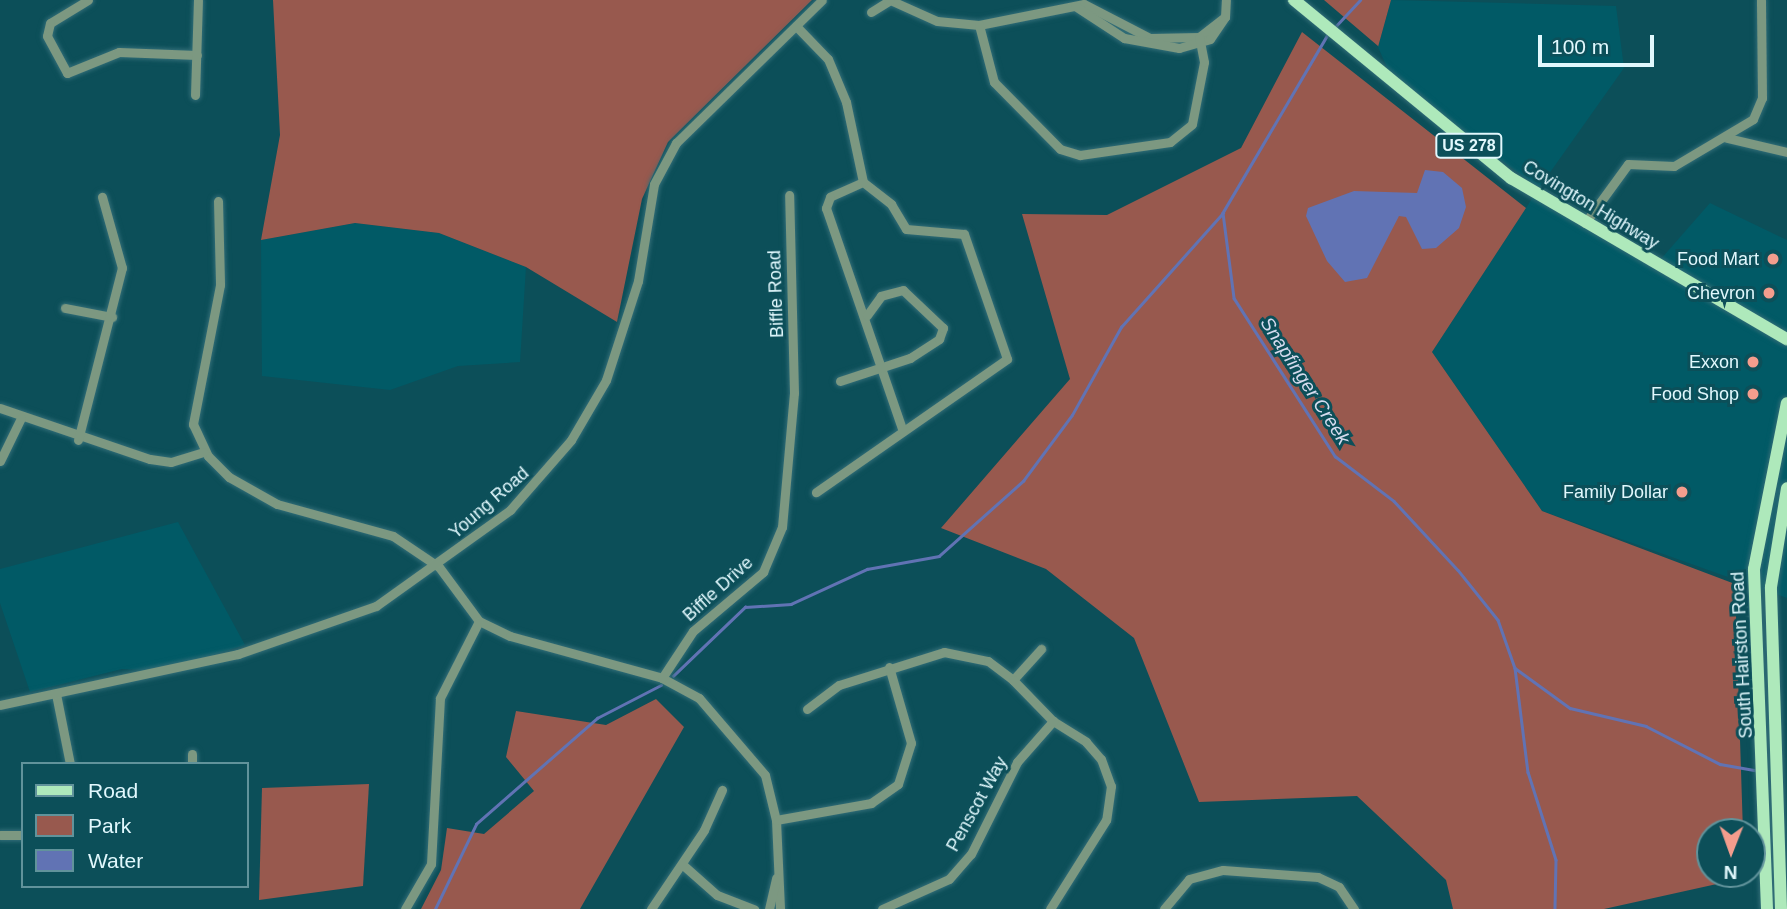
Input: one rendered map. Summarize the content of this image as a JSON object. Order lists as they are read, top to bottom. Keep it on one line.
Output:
{"streets":{"main road":["US 278","Covington Highway","South Hairston Road"],"street":["Biffle Road","Young Road","Biffle Drive","Penscot Way"]},"crossings":[["Biffle Road","Biffle Drive"]],"water":["Snapfinger Creek"],"places":["Food Mart","Chevron","Exxon","Food Shop","Family Dollar"],"legend":["Road","Park","Water"],"scale_bar":"100 m","north":"bottom"}
